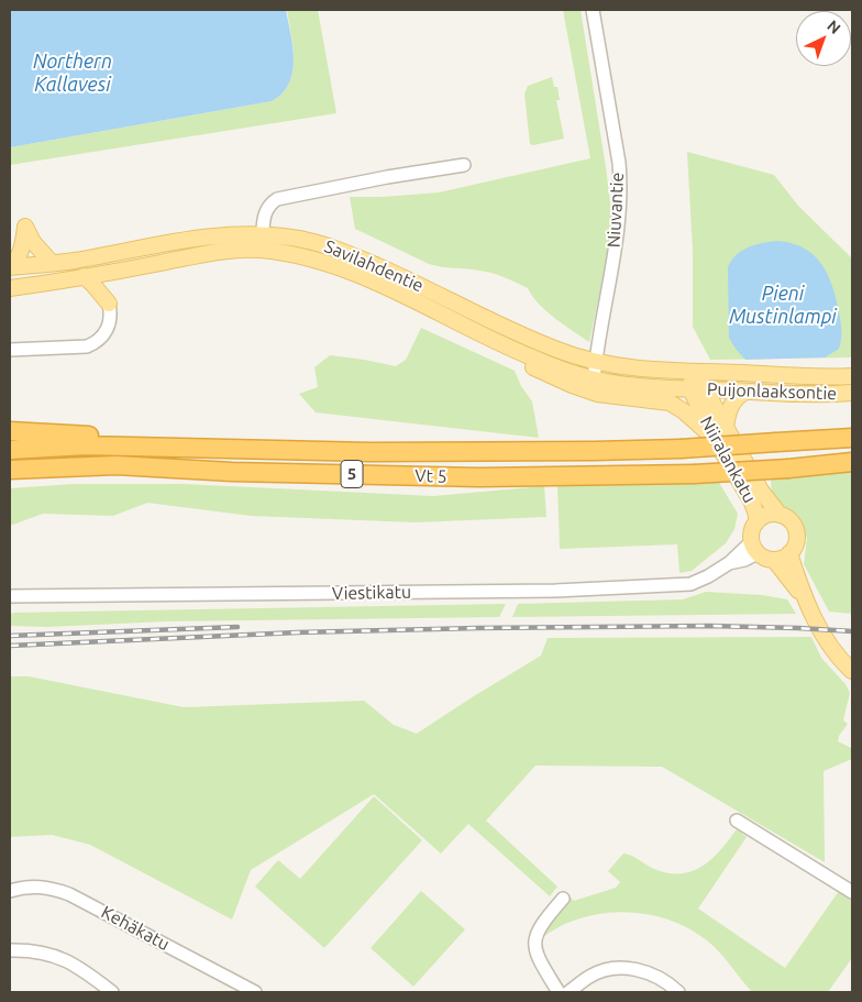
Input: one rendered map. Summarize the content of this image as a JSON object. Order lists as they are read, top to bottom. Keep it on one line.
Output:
{"streets":{"highway":["5","Vt 5"],"main road":["Savilahdentie","Puijonlaaksontie","Niiralankatu"],"street":["Niuvantie","Viestikatu","Kehäkatu"]},"crossings":[["Niuvantie","Savilahdentie"],["Savilahdentie","Puijonlaaksontie"],["Savilahdentie","Niiralankatu"],["Puijonlaaksontie","Niiralankatu"],["Niiralankatu","Viestikatu"]],"water":["Northern Kallavesi","Pieni Mustinlampi"],"north":"top right"}
